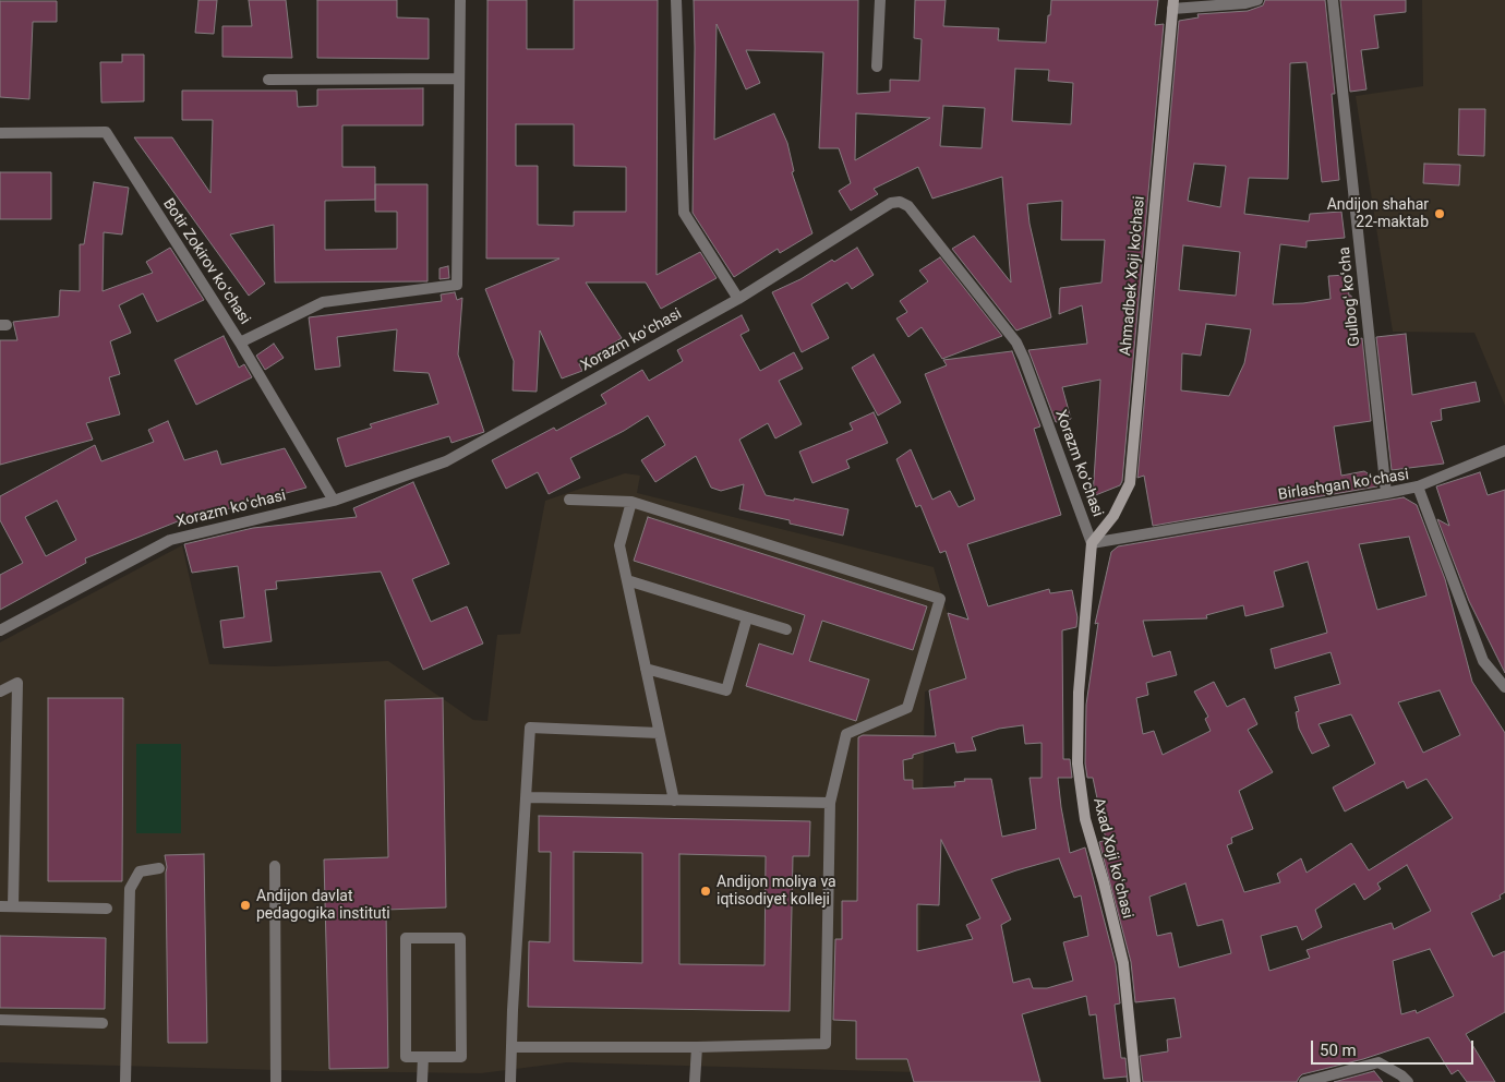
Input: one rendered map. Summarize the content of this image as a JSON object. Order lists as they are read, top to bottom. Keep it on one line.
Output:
{"streets":{"street":["Botir Zokirov koʻchasi","Ahmadbek Xoji ko'chasi","Gulbogʻ koʻcha","Xorazm koʻchasi","Birlashgan koʻchasi","Axad Xoji koʻchasi"]},"crossings":[["Botir Zokirov koʻchasi","Xorazm koʻchasi"],["Ahmadbek Xoji ko'chasi","Xorazm koʻchasi"],["Ahmadbek Xoji ko'chasi","Birlashgan koʻchasi"],["Ahmadbek Xoji ko'chasi","Axad Xoji koʻchasi"],["Gulbogʻ koʻcha","Birlashgan koʻchasi"],["Xorazm koʻchasi","Birlashgan koʻchasi"],["Xorazm koʻchasi","Axad Xoji koʻchasi"],["Birlashgan koʻchasi","Axad Xoji koʻchasi"]],"places":["Andijon shahar 22-maktab","Andijon moliya va iqtisodiyet kolleji","Andijon davlat pedagogika instituti"],"scale_bar":"50 m"}
